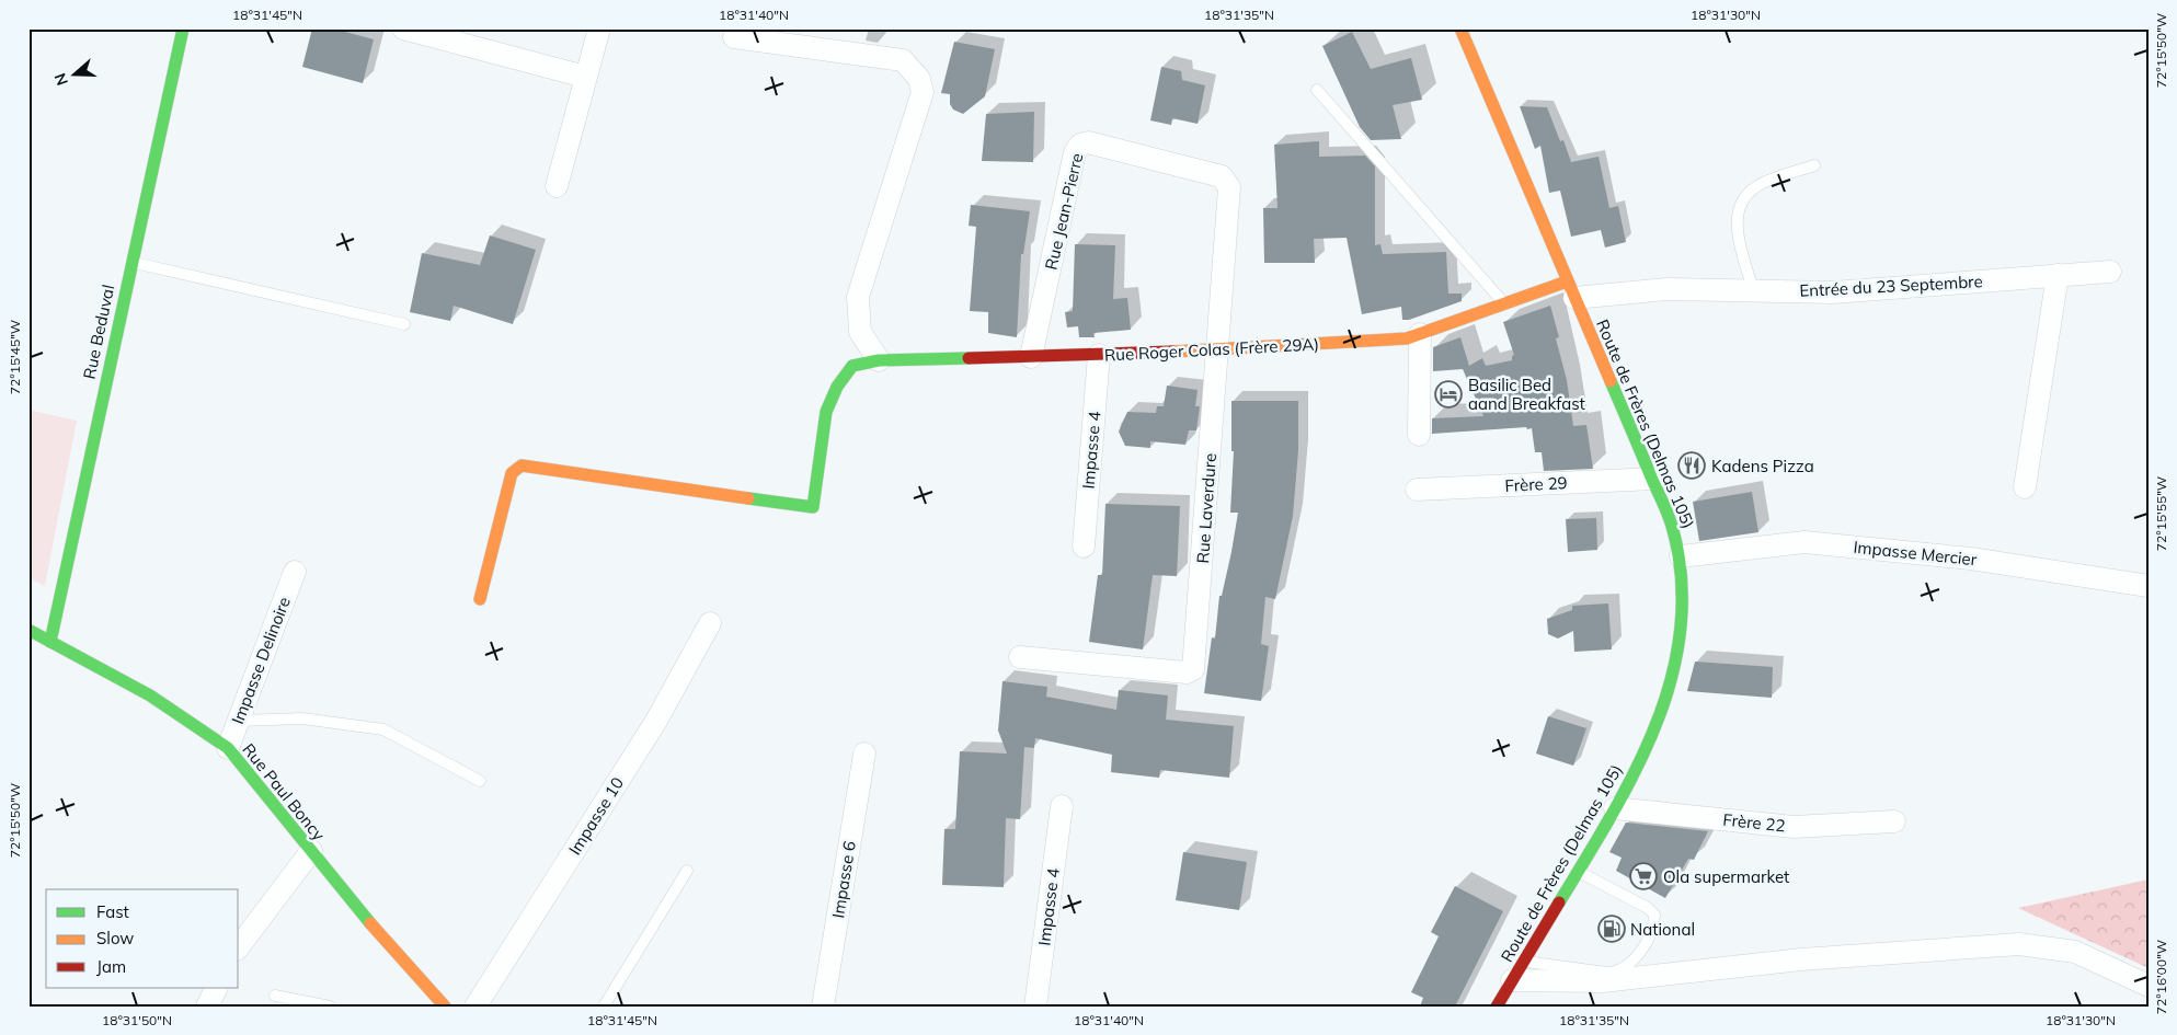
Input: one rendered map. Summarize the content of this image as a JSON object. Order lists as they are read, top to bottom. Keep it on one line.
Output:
{"streets":{"street":["Rue Jean-Pierre","Entrée du 23 Septembre","Rue Beduval","Rue Roger Colas (Frère 29A)","Route de Frères (Delmas 105)","Impasse 4","Frère 29","Rue Laverdure","Impasse Mercier","Impasse Delinoire","Rue Paul Boncy","Impasse 10","Frère 22","Impasse 6"]},"crossings":[["Rue Jean-Pierre","Rue Roger Colas (Frère 29A)"],["Rue Jean-Pierre","Rue Laverdure"],["Entrée du 23 Septembre","Rue Roger Colas (Frère 29A)"],["Entrée du 23 Septembre","Route de Frères (Delmas 105)"],["Rue Beduval","Rue Paul Boncy"],["Rue Roger Colas (Frère 29A)","Route de Frères (Delmas 105)"],["Rue Roger Colas (Frère 29A)","Impasse 4"],["Rue Roger Colas (Frère 29A)","Rue Laverdure"],["Route de Frères (Delmas 105)","Frère 29"],["Route de Frères (Delmas 105)","Impasse Mercier"],["Route de Frères (Delmas 105)","Frère 22"],["Impasse Delinoire","Rue Paul Boncy"]],"places":{"hotel":["Basilic Bed aand Breakfast"],"restaurant":["Kadens Pizza"],"supermarket":["Ola supermarket"],"fuel station":["National"]},"legend":["Fast","Slow","Jam"],"north":"left","coordinates":["18°31'45\"N","18°31'40\"N","18°31'35\"N","18°31'30\"N","72°15'50\"W","72°15'45\"W","72°15'55\"W","72°16'00\"W","18°31'50\"N"]}
